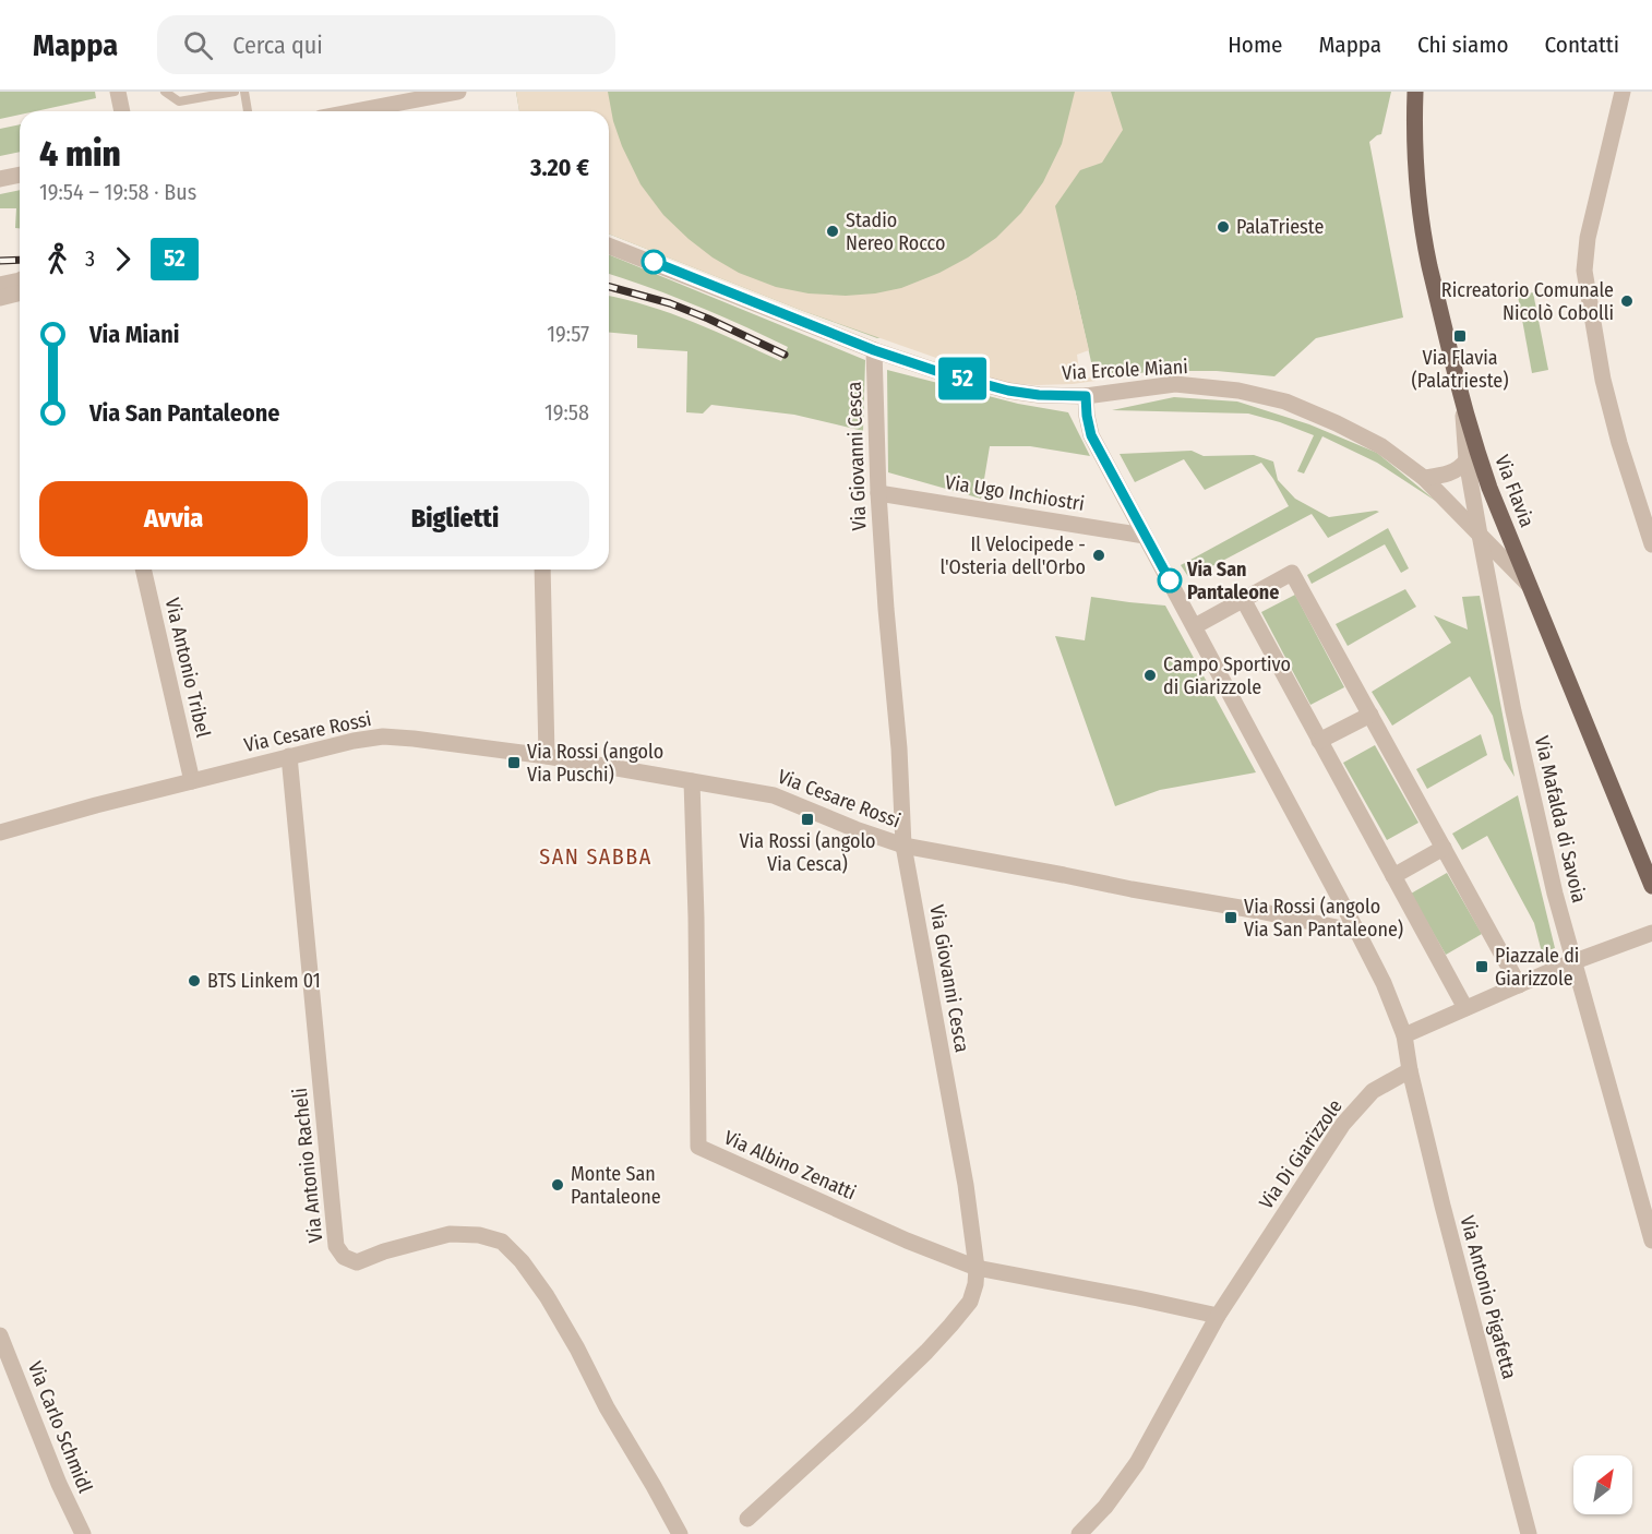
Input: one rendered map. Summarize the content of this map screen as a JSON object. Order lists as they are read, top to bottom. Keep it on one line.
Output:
{"streets":{"main road":["Via Flavia"],"street":["Via Ercole Miani","Via Giovanni Cesca","Via Ugo Inchiostri","Via Antonio Tribel","Via Cesare Rossi","Via Mafalda di Savoia","Via Di Giarizzole","Via Antonio Racheli","Via Albino Zenatti","Via Antonio Pigafetta","Via Carlo Schmidl"]},"crossings":[["Via Ercole Miani","Via Giovanni Cesca"],["Via Ercole Miani","Via Flavia"],["Via Ercole Miani","Via Mafalda di Savoia"],["Via Giovanni Cesca","Via Ugo Inchiostri"],["Via Giovanni Cesca","Via Cesare Rossi"],["Via Giovanni Cesca","Via Albino Zenatti"],["Via Flavia","Via Mafalda di Savoia"],["Via Antonio Tribel","Via Cesare Rossi"],["Via Cesare Rossi","Via Antonio Racheli"],["Via Cesare Rossi","Via Albino Zenatti"],["Via Di Giarizzole","Via Albino Zenatti"],["Via Di Giarizzole","Via Antonio Pigafetta"]],"districts":["SAN SABBA"],"places":{"other":["PalaTrieste","Stadio Nereo Rocco","Ricreatorio Comunale Nicolò Cobolli","Il Velocipede - l'Osteria dell'Orbo","Via San Pantaleone","Campo Sportivo di Giarizzole","BTS Linkem 01","Monte San Pantaleone"],"transit":["Via Flavia (Palatrieste)","Via Rossi (angolo Via Puschi)","Via Rossi (angolo Via Cesca)","Via Rossi (angolo Via San Pantaleone)","Piazzale di Giarizzole"]},"lines":["bus line 52"],"north":"top right","page":{"header":"Mappa","search":"Cerca qui","nav":["Home","Mappa","Chi siamo","Contatti"],"on_map":"52","heading":["4 min","19:54 – 19:58 · Bus","3.20 €"],"legs":["3","52"],"list":[{"name":"Via Miani","value":"19:57"},{"name":"Via San Pantaleone","value":"19:58"}],"buttons":["Avvia","Biglietti"]}}
